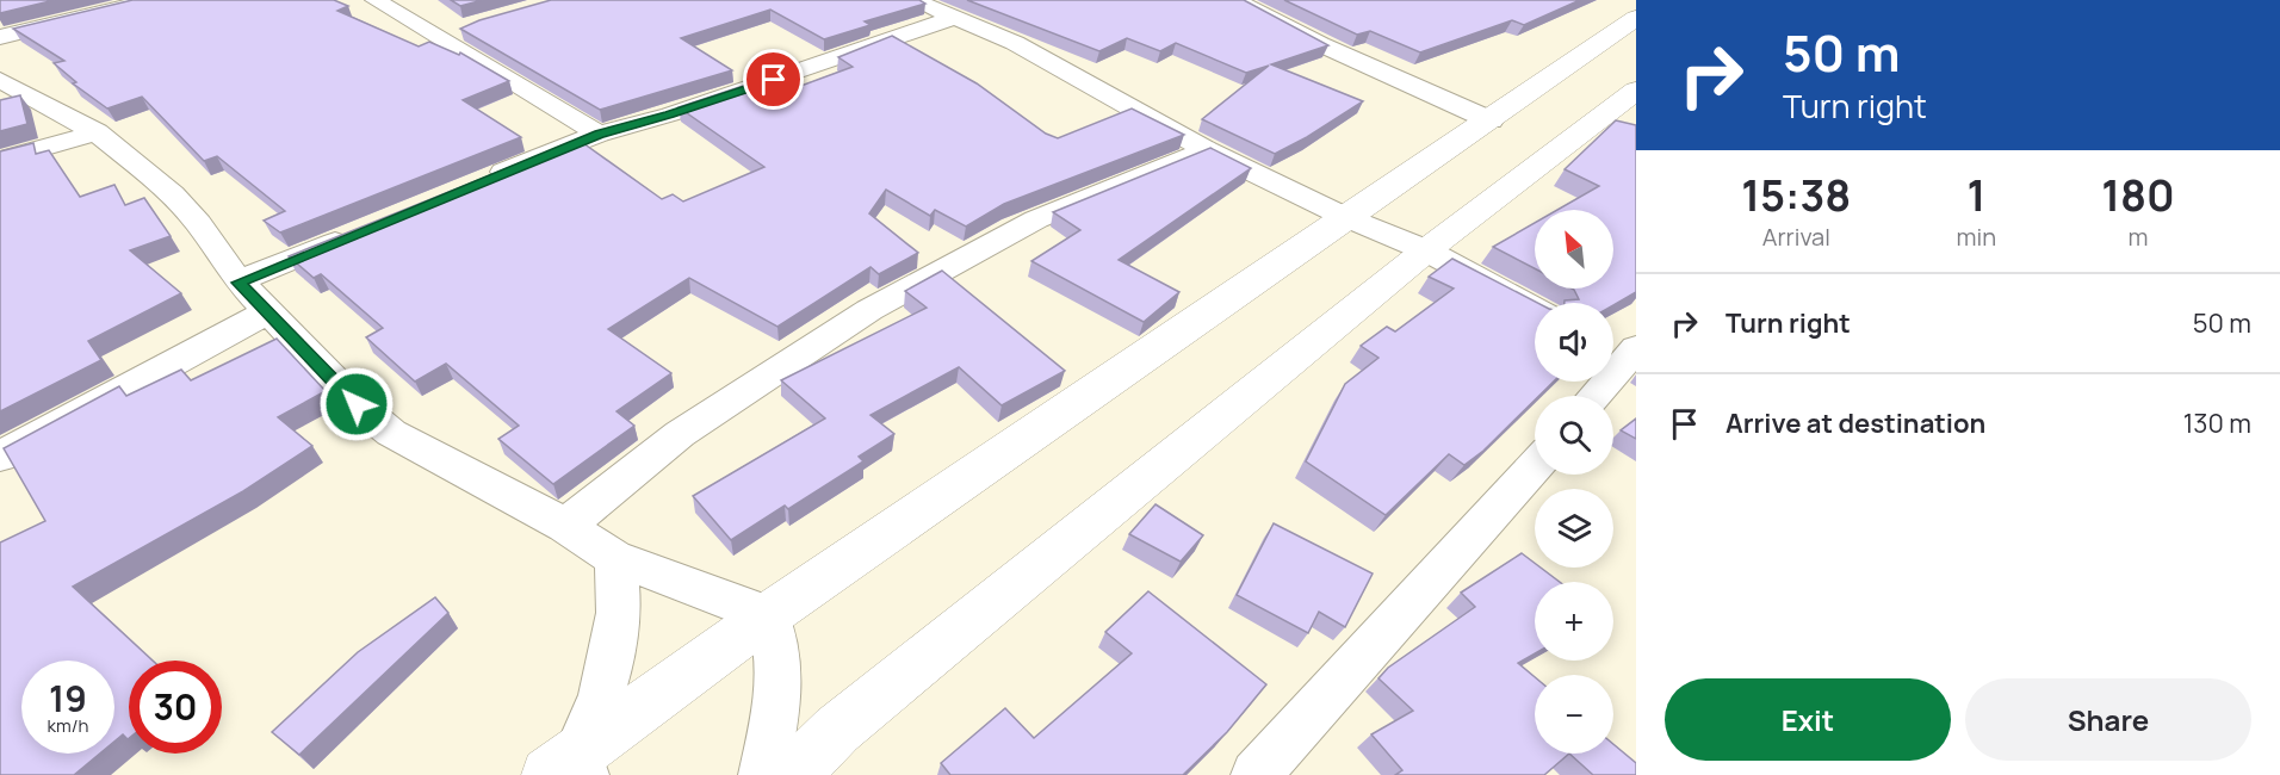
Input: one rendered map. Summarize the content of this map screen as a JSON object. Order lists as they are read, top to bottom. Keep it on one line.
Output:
{"north":"top left","page":{"turn":["50 m","Turn right"],"eta":["15:38","Arrival","1","min","180","m"],"map_buttons":["+","−"],"list":[{"name":"Turn right","value":"50 m"},{"name":"Arrive at destination","value":"130 m"}],"speed":"19 km/h","limit":"30","buttons":["Exit","Share"]}}
